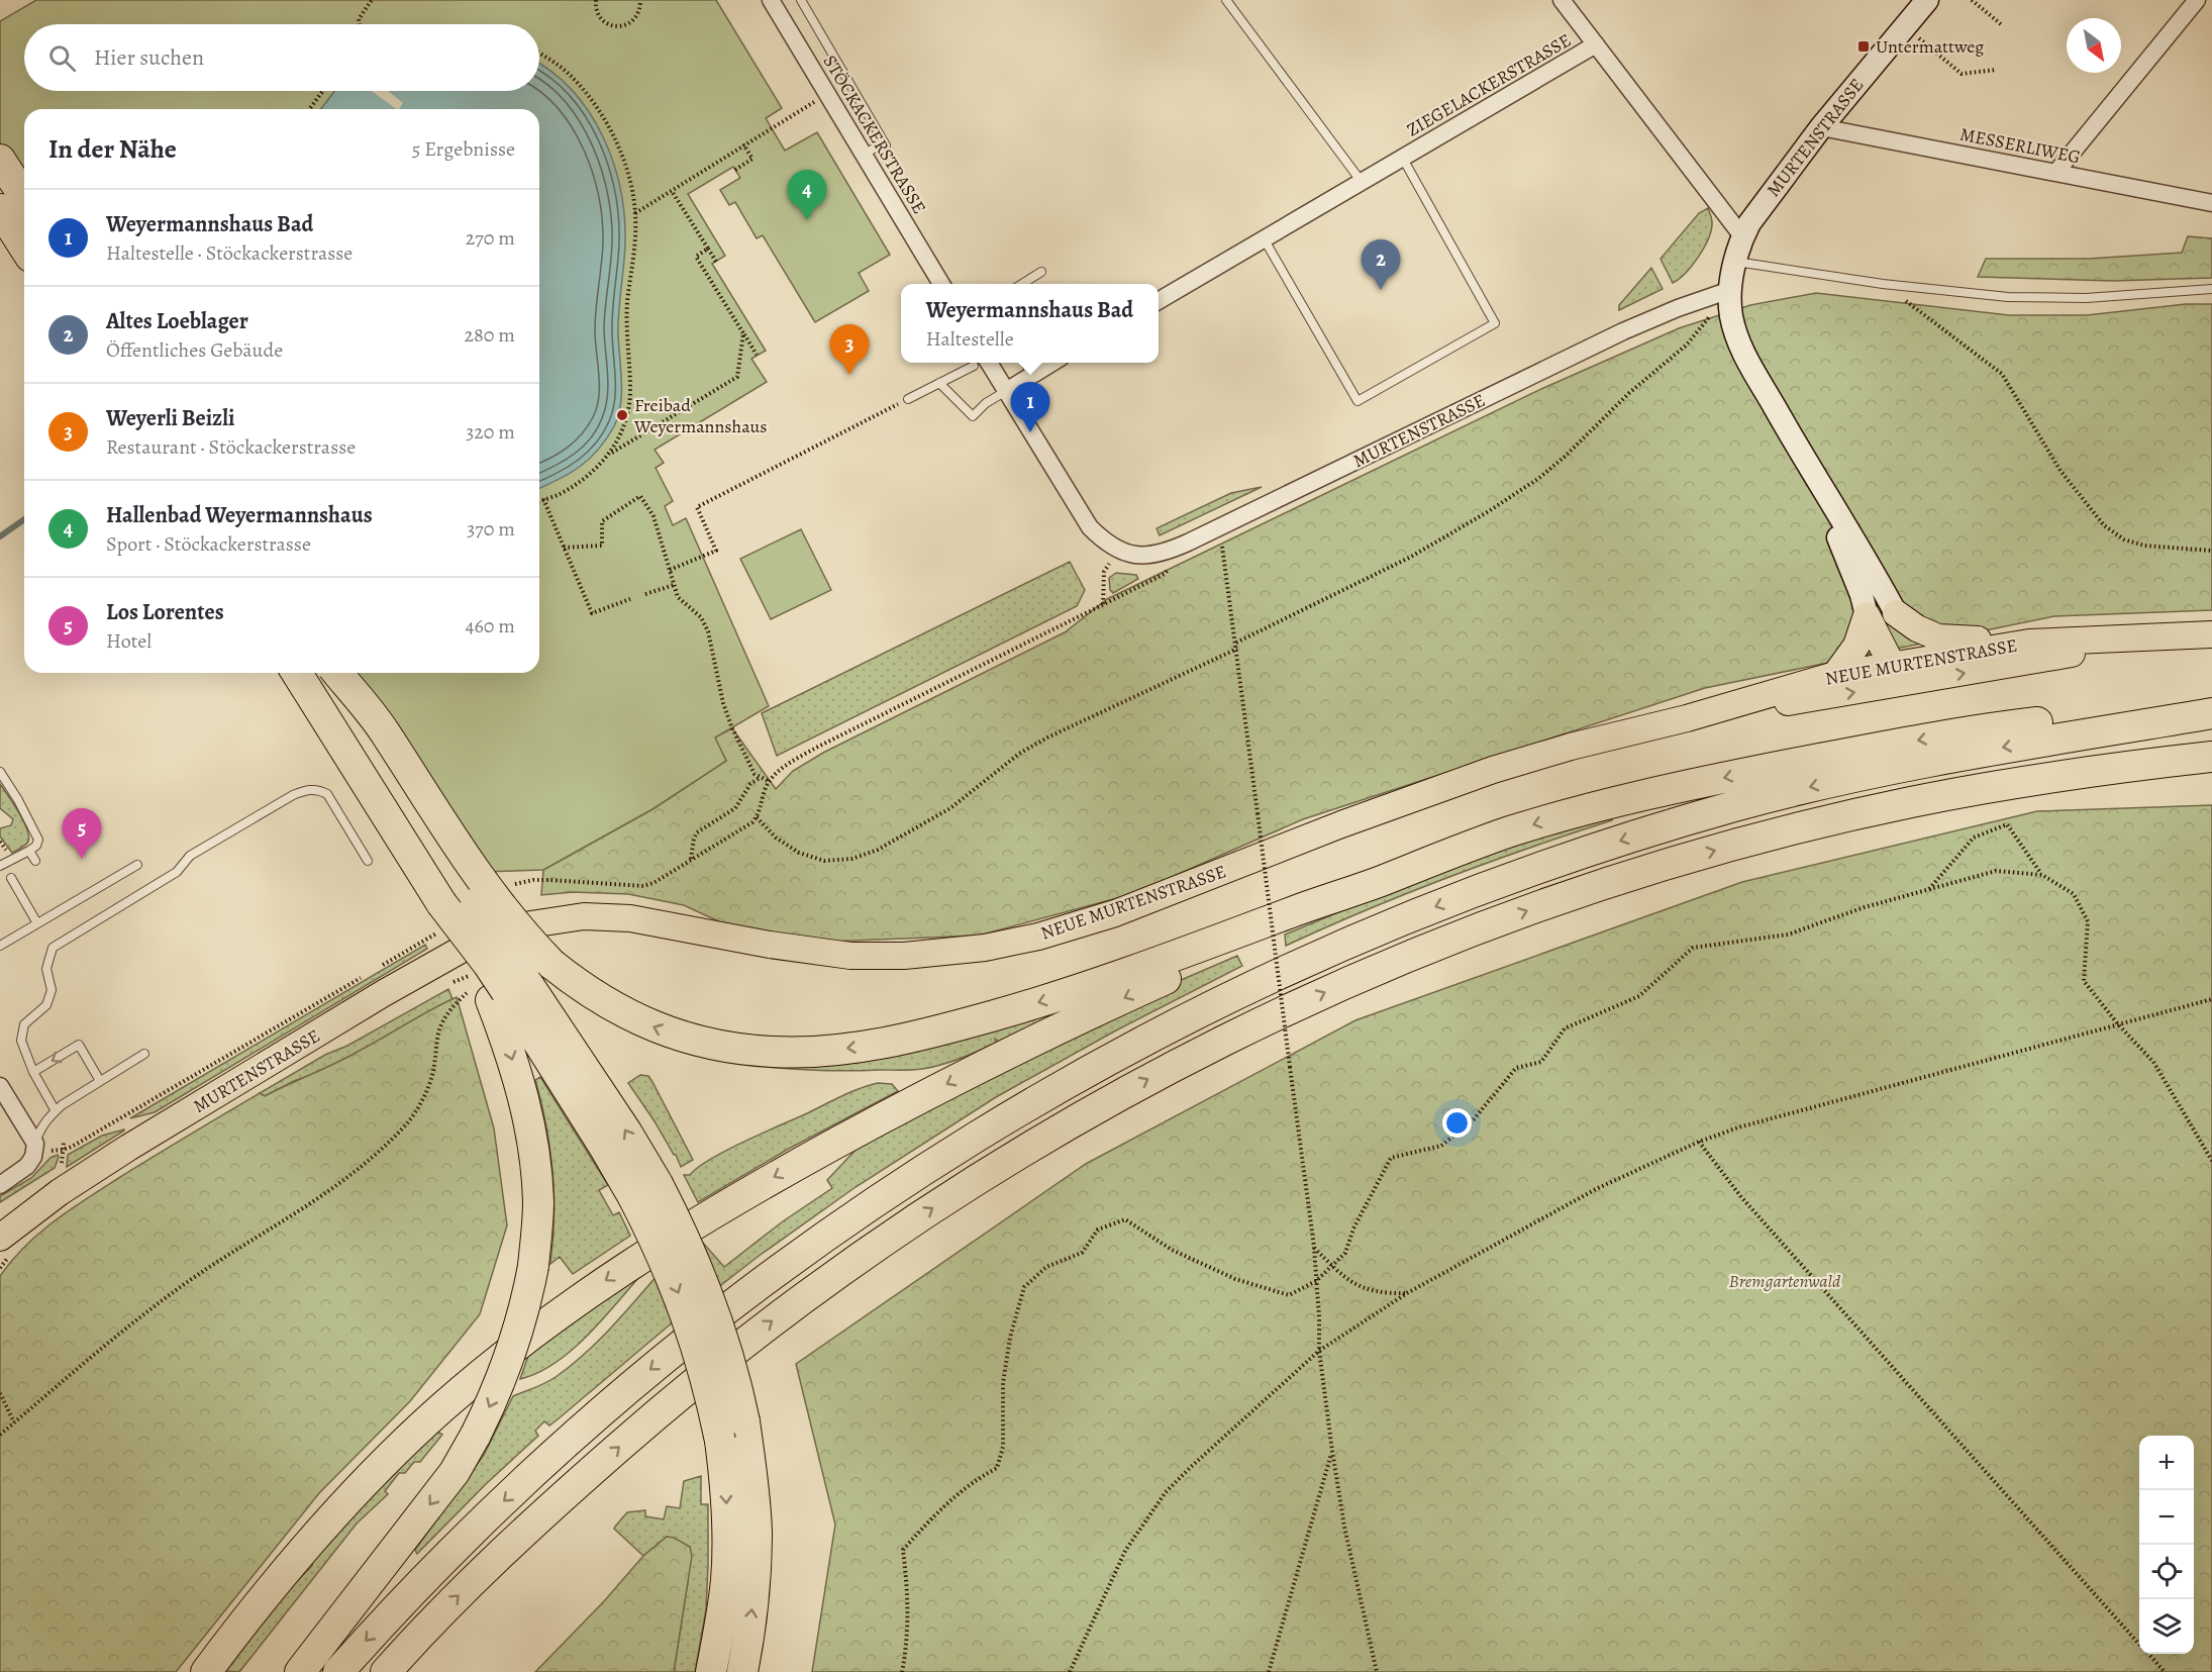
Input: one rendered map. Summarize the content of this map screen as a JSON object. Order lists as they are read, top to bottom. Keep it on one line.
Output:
{"streets":{"main road":["MURTENSTRASSE","NEUE MURTENSTRASSE"],"street":["ZIEGELACKERSTRASSE","STÖCKACKERSTRASSE","MESSERLIWEG"]},"crossings":[["MURTENSTRASSE","MESSERLIWEG"],["MURTENSTRASSE","NEUE MURTENSTRASSE"]],"parks":["Bremgartenwald"],"places":{"transit":["Untermattweg"],"other":["Freibad Weyermannshaus"]},"north":"bottom right","page":{"search":"Hier suchen","heading":["In der Nähe","5 Ergebnisse"],"pins":["4","2","3","1","5"],"list":[{"mark":"1","name":"Weyermannshaus Bad","note":"Haltestelle · Stöckackerstrasse","value":"270 m"},{"mark":"2","name":"Altes Loeblager","note":"Öffentliches Gebäude","value":"280 m"},{"mark":"3","name":"Weyerli Beizli","note":"Restaurant · Stöckackerstrasse","value":"320 m"},{"mark":"4","name":"Hallenbad Weyermannshaus","note":"Sport · Stöckackerstrasse","value":"370 m"},{"mark":"5","name":"Los Lorentes","note":"Hotel","value":"460 m"}],"popup":["Weyermannshaus Bad","Haltestelle"],"map_buttons":["+","−"]}}
